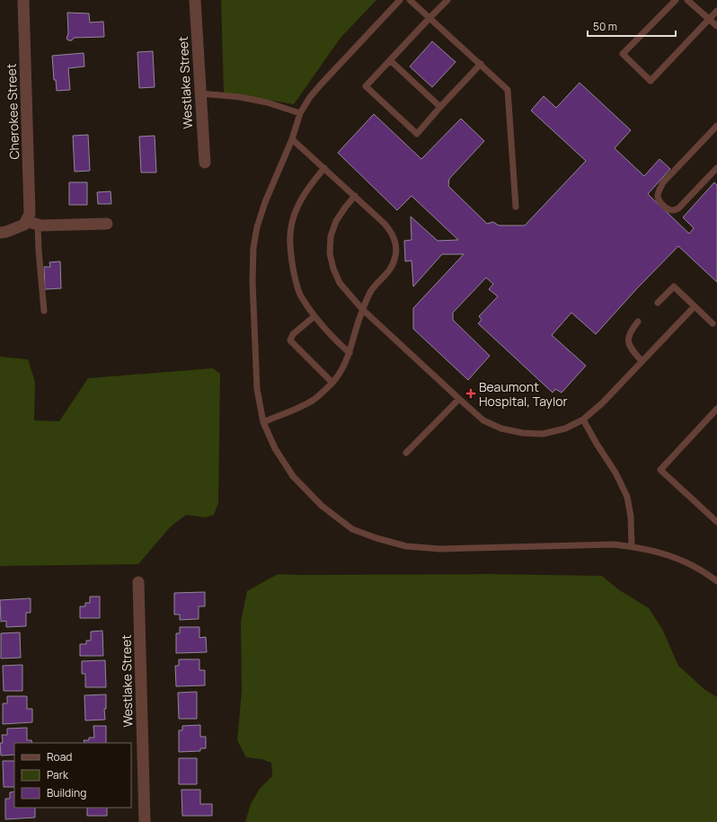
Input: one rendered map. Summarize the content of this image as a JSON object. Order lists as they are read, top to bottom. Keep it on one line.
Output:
{"streets":{"street":["Westlake Street","Cherokee Street"]},"places":{"health":["Beaumont Hospital, Taylor"]},"legend":["Road","Park","Building"],"scale_bar":"50 m"}
